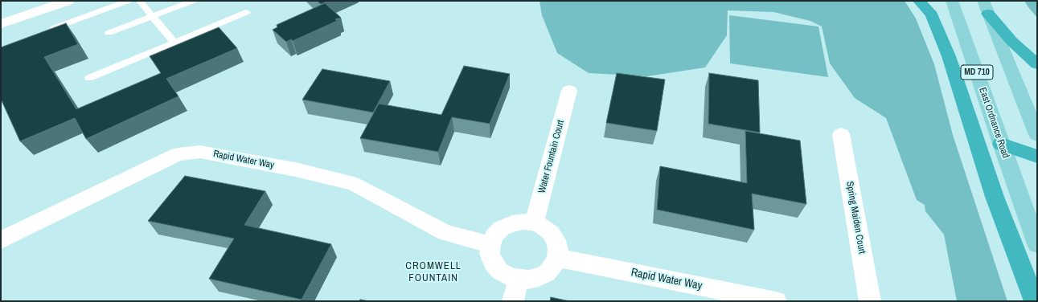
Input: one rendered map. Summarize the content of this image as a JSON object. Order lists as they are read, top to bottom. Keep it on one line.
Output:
{"streets":{"main road":["MD 710","East Ordnance Road"],"street":["Water Fountain Court","Rapid Water Way","Spring Maiden Court"]},"crossings":[["Water Fountain Court","Rapid Water Way"]],"districts":["CROMWELL FOUNTAIN"]}
